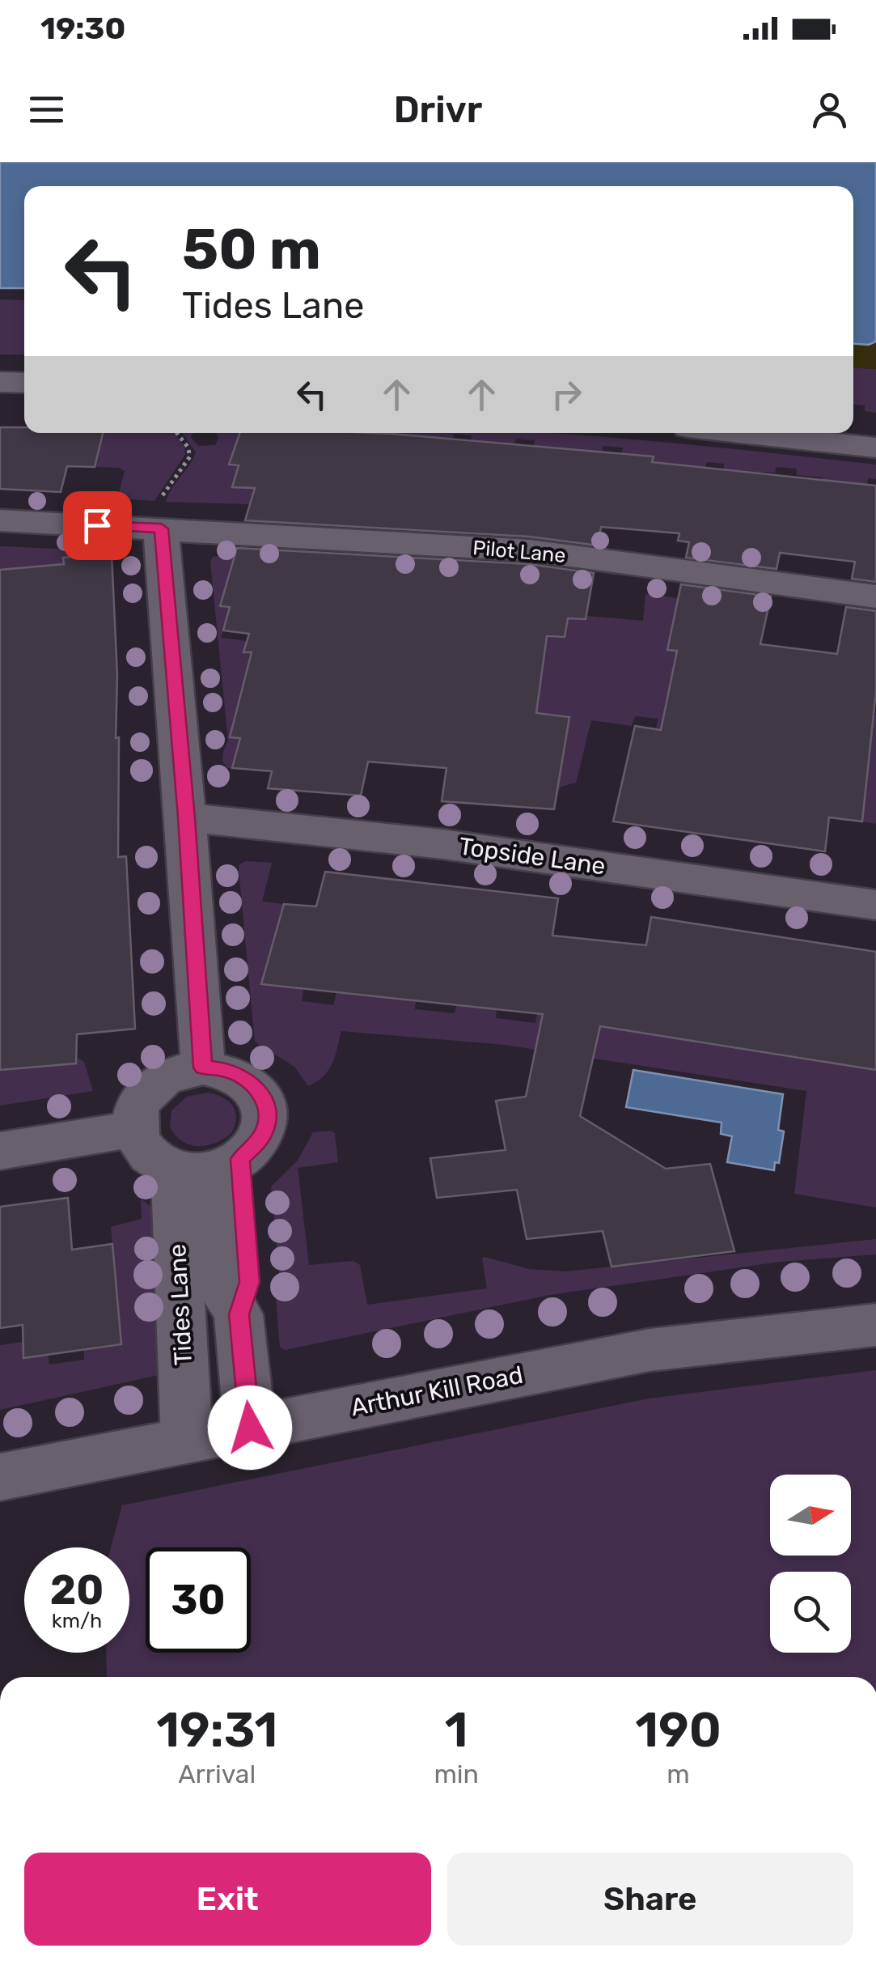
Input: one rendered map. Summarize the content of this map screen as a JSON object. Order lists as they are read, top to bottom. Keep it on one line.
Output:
{"streets":{"street":["Pilot Lane","Topside Lane","Tides Lane","Arthur Kill Road"]},"crossings":[["Tides Lane","Arthur Kill Road"]],"north":"right","page":{"status":"19:30","header":"Drivr","turn":["50 m","Tides Lane"],"speed":"20 km/h","limit":"30","eta":["19:31","Arrival","1","min","190","m"],"buttons":["Exit","Share"]}}
